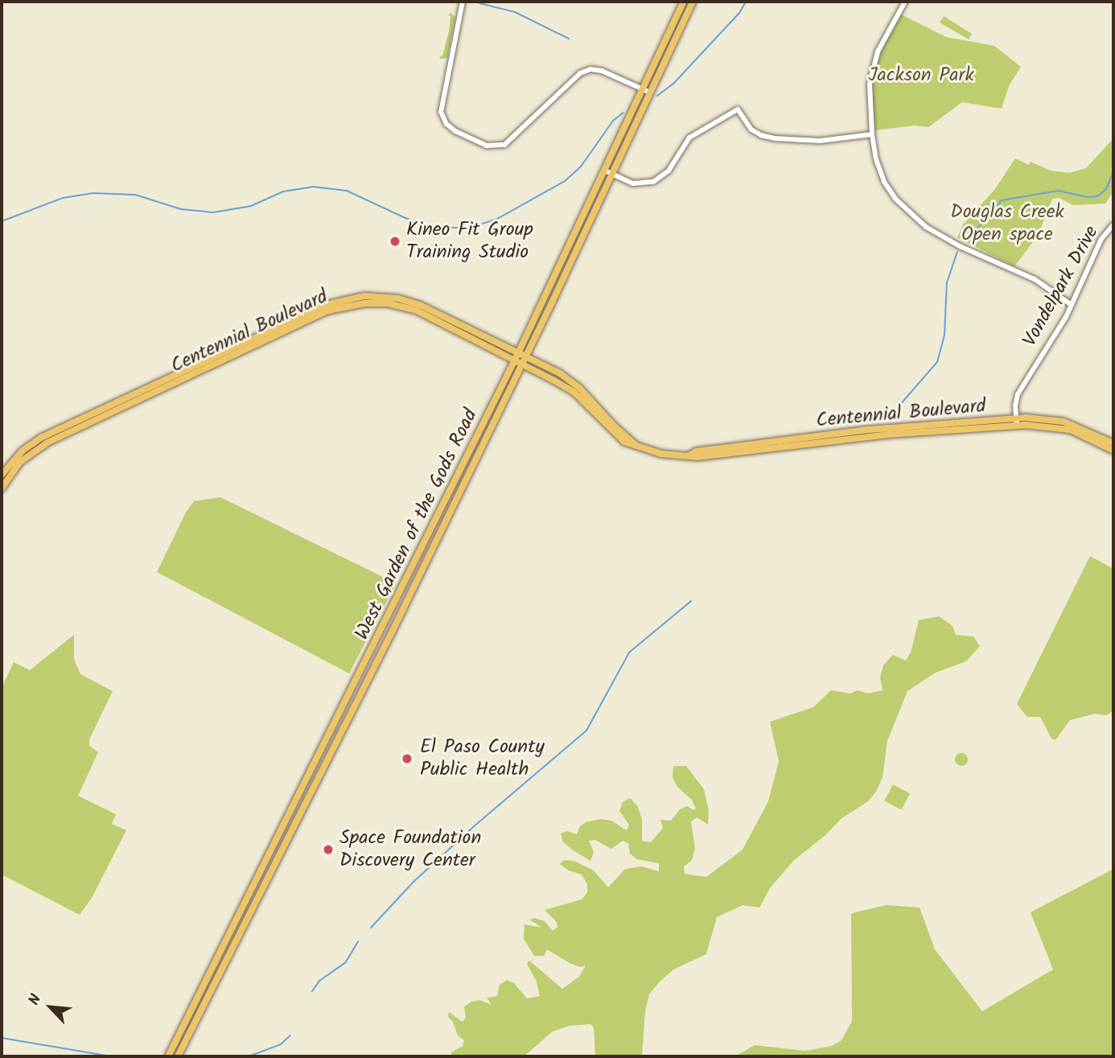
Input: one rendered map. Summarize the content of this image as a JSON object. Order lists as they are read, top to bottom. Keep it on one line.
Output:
{"streets":{"main road":["Centennial Boulevard","West Garden of the Gods Road"],"street":["Vondelpark Drive"]},"crossings":[["Vondelpark Drive","Centennial Boulevard"],["Centennial Boulevard","West Garden of the Gods Road"]],"parks":["Jackson Park","Douglas Creek Open space"],"places":["Kineo Fit Group Training Studio","El Paso County Public Health","Space Foundation Discovery Center"],"north":"top left"}
